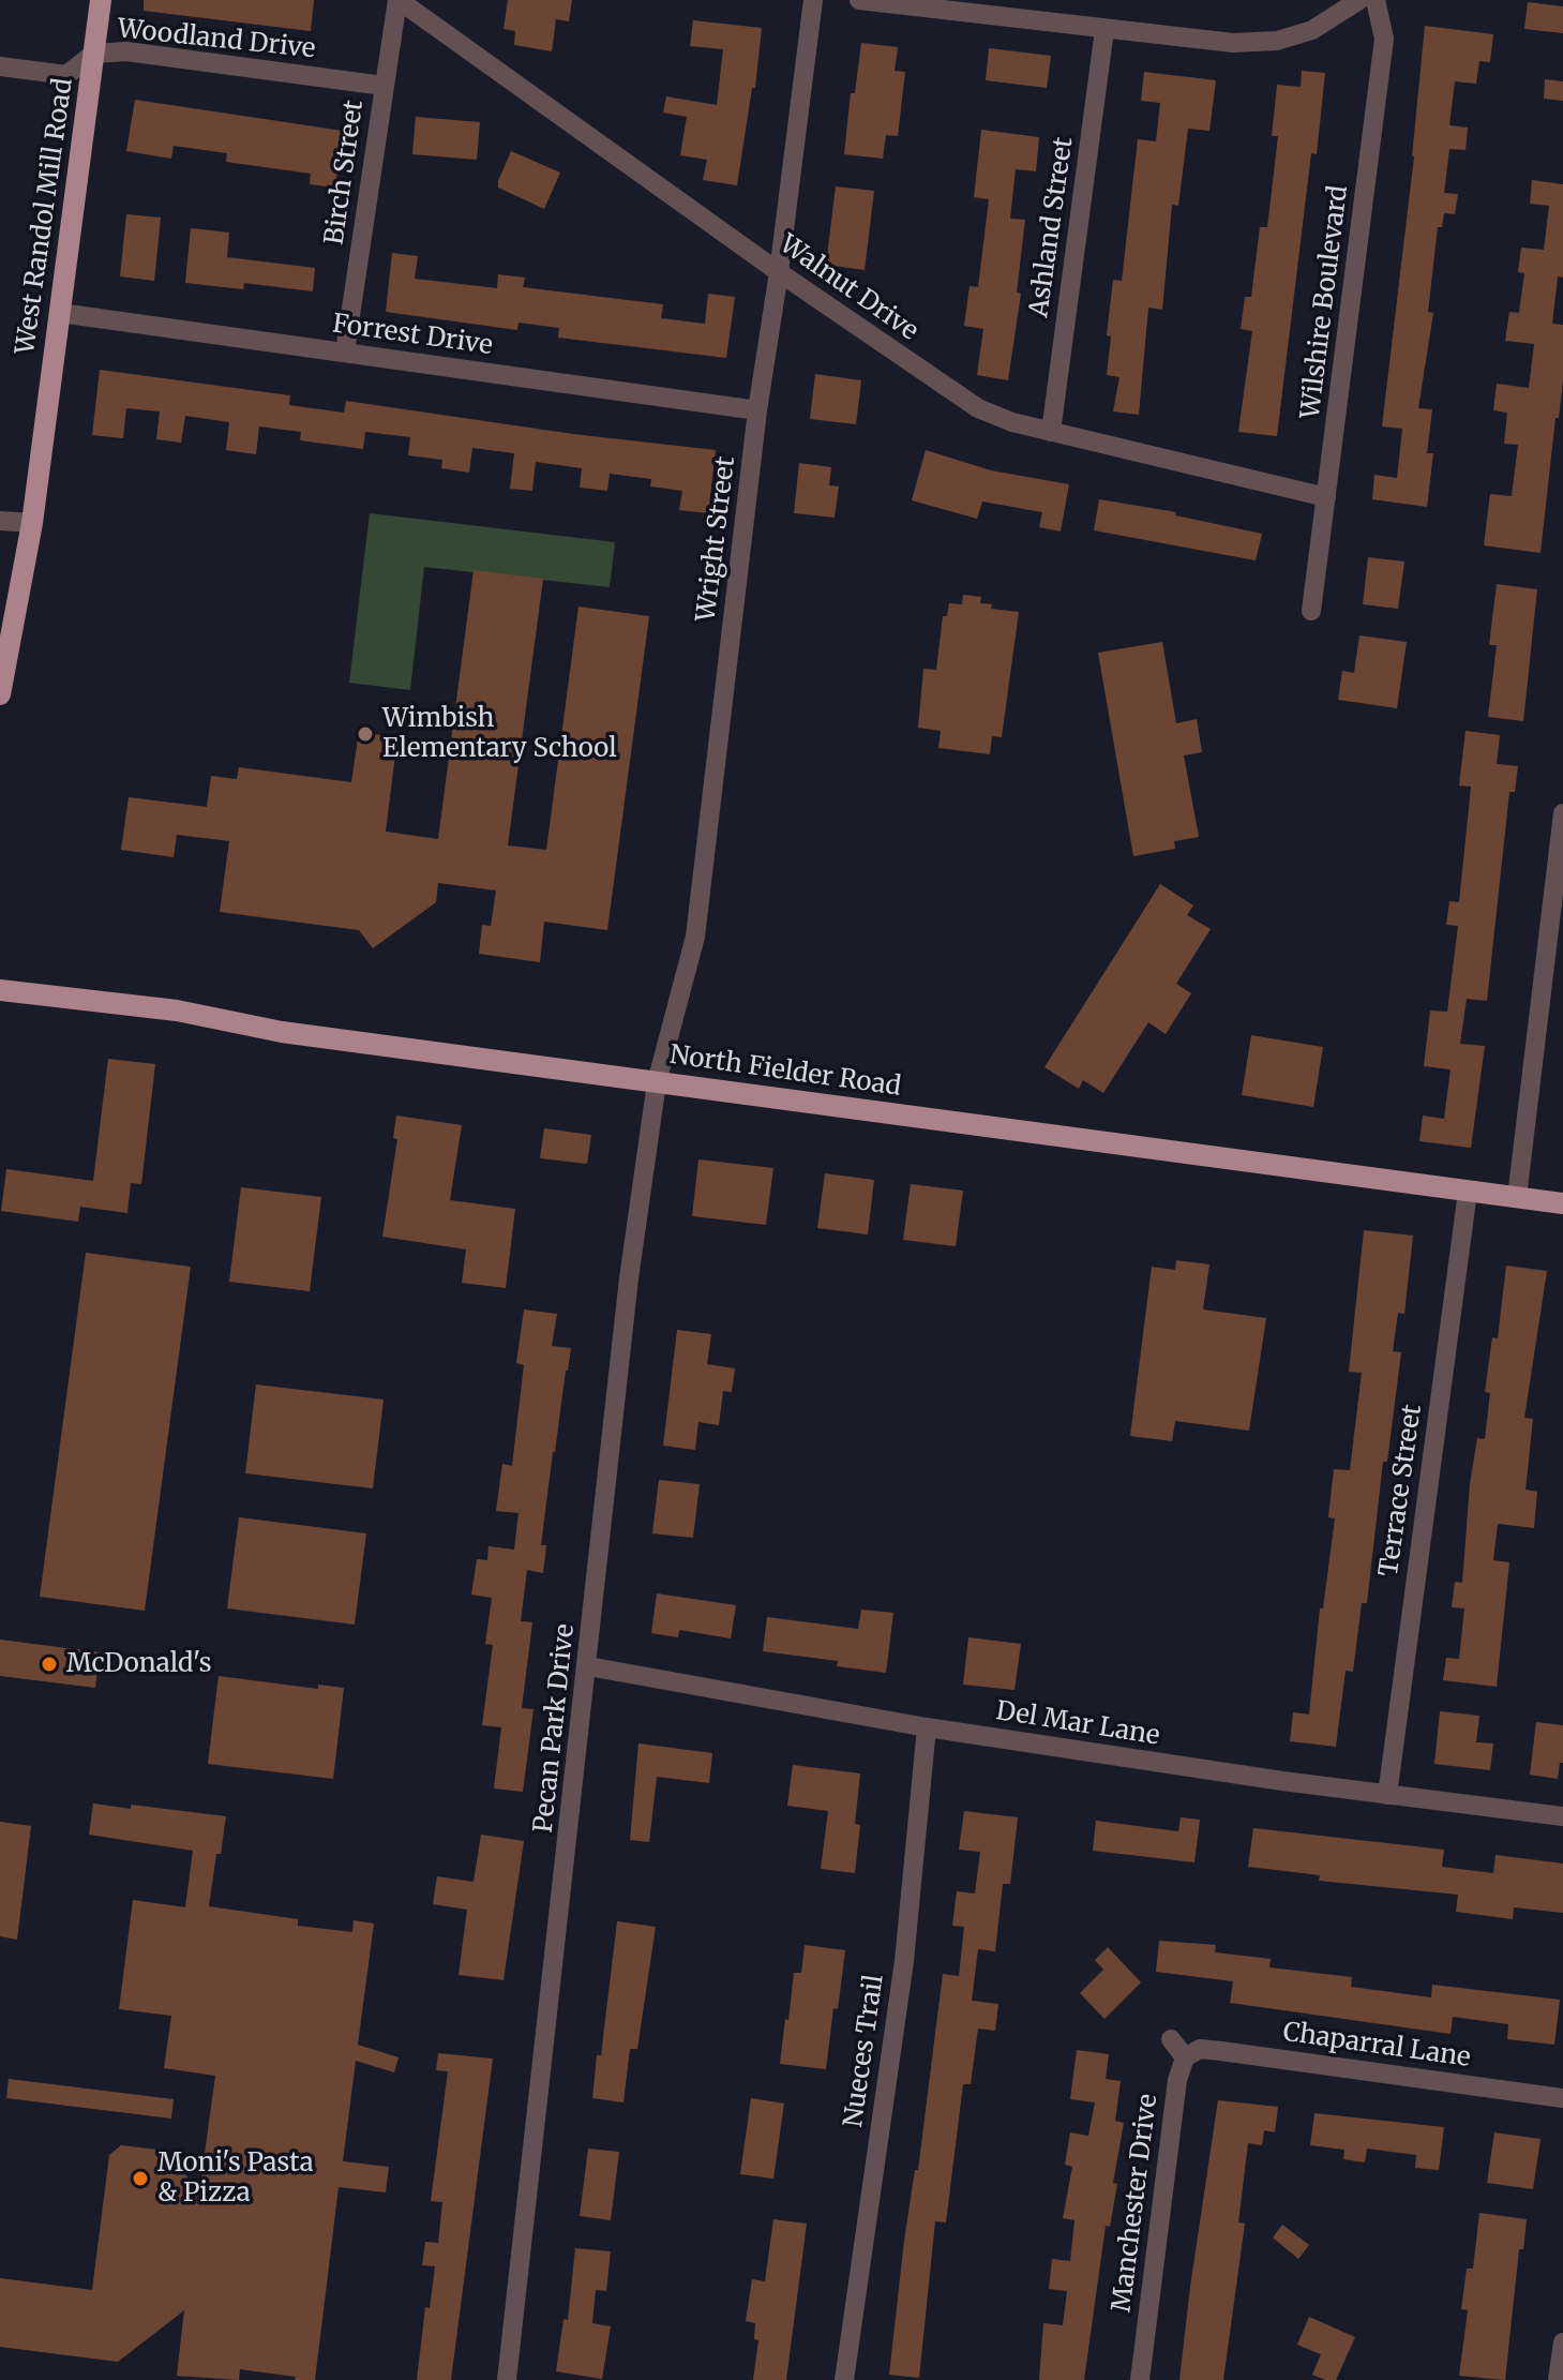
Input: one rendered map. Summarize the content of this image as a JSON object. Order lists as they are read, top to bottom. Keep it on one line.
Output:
{"streets":{"main road":["West Randol Mill Road","North Fielder Road"],"street":["Woodland Drive","Birch Street","Ashland Street","Walnut Drive","Wilshire Boulevard","Forrest Drive","Wright Street","Terrace Street","Del Mar Lane","Pecan Park Drive","Chaparral Lane","Nueces Trail","Manchester Drive"]},"crossings":[["Woodland Drive","Birch Street"],["Woodland Drive","West Randol Mill Road"],["Birch Street","Walnut Drive"],["Birch Street","Forrest Drive"],["West Randol Mill Road","Forrest Drive"],["Ashland Street","Walnut Drive"],["Walnut Drive","Wilshire Boulevard"],["Walnut Drive","Wright Street"],["Forrest Drive","Wright Street"],["Wright Street","North Fielder Road"],["Wright Street","Pecan Park Drive"],["North Fielder Road","Terrace Street"],["North Fielder Road","Pecan Park Drive"],["Terrace Street","Del Mar Lane"],["Del Mar Lane","Pecan Park Drive"],["Del Mar Lane","Nueces Trail"],["Chaparral Lane","Manchester Drive"]],"places":["Wimbish Elementary School","McDonald's","Moni's Pasta & Pizza"]}
